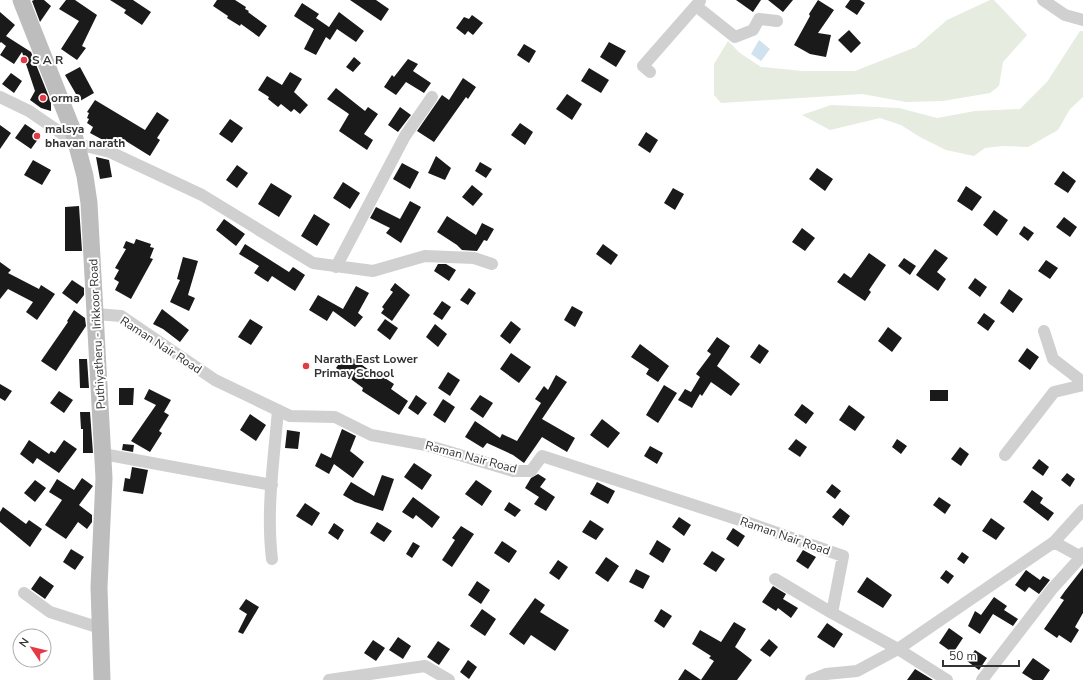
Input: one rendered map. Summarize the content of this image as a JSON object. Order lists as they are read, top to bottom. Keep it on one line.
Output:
{"streets":{"main road":["Puthiyatheru - Irikkoor Road"],"street":["Raman Nair Road"]},"crossings":[["Puthiyatheru - Irikkoor Road","Raman Nair Road"]],"places":["S A R","orma","malsya bhavan narath","Narath East Lower Primay School"],"scale_bar":"50 m","north":"top left"}
